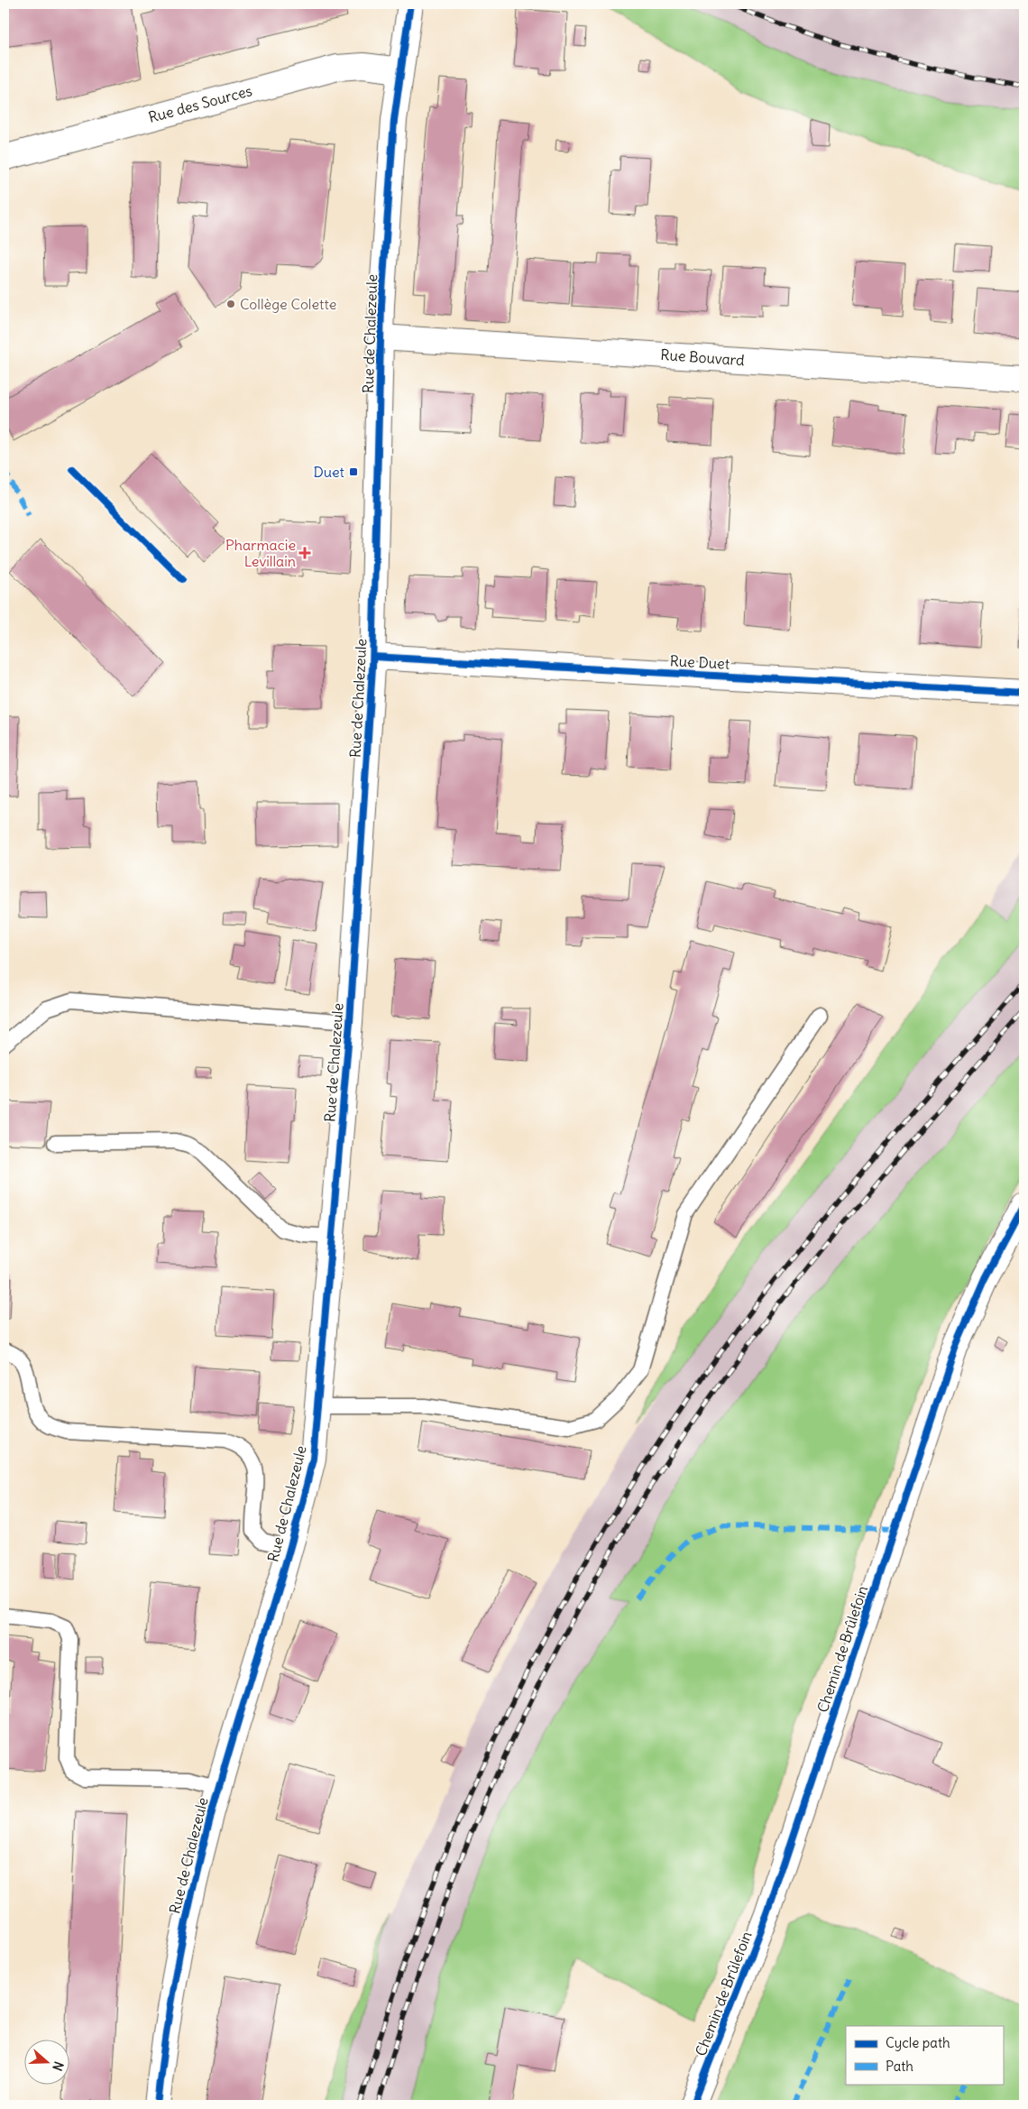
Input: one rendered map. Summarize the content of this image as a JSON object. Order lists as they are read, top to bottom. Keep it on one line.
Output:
{"streets":{"street":["Rue des Sources","Rue de Chalezeule","Rue Bouvard","Rue Duet","Chemin de Brûlefoin"]},"crossings":[["Rue des Sources","Rue de Chalezeule"],["Rue de Chalezeule","Rue Bouvard"],["Rue de Chalezeule","Rue Duet"]],"places":{"other":["Collège Colette"],"transit":["Duet"],"health":["Pharmacie Levillain"]},"legend":["Cycle path","Path"],"north":"right"}
